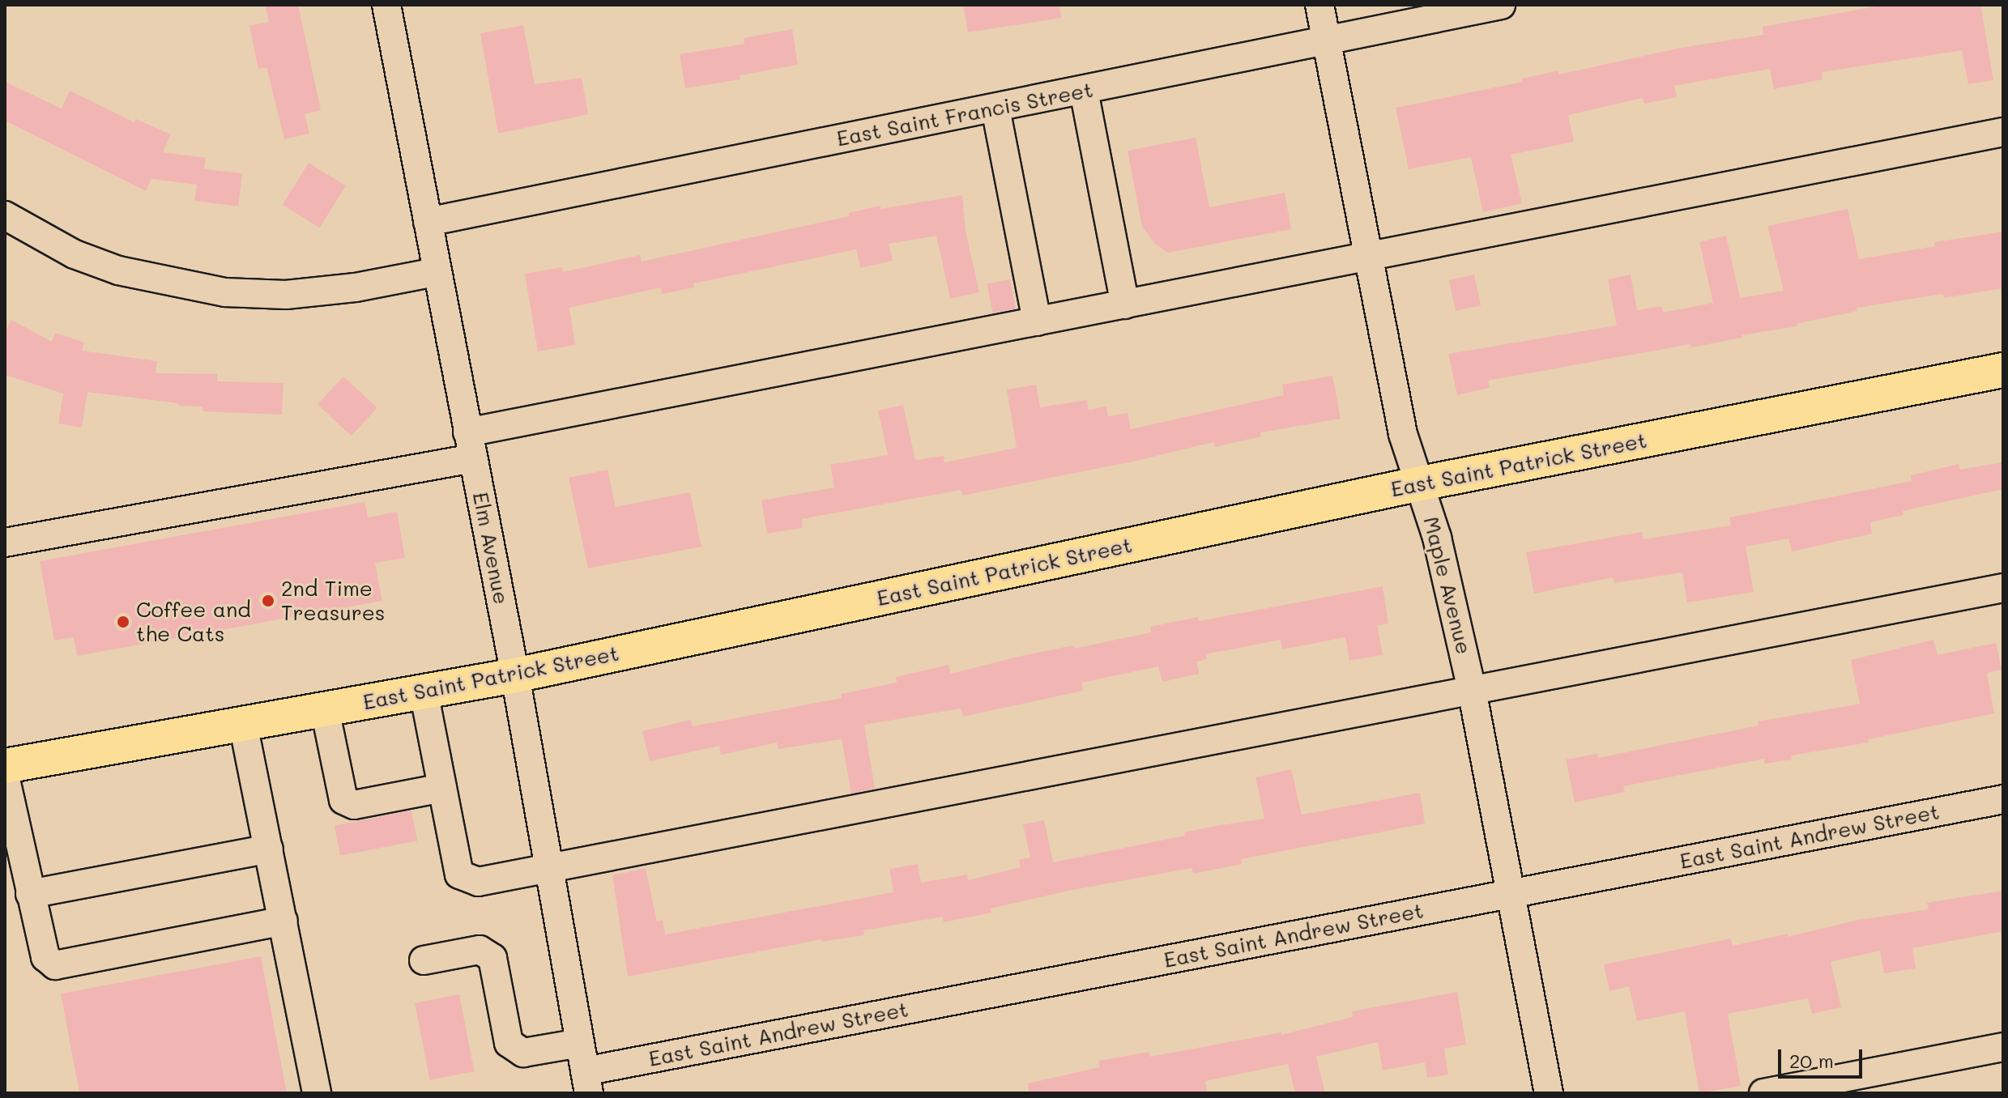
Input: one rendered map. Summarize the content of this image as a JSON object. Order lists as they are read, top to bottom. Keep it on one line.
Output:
{"streets":{"main road":["East Saint Patrick Street"],"street":["East Saint Francis Street","Elm Avenue","Maple Avenue","East Saint Andrew Street"]},"crossings":[["East Saint Francis Street","Elm Avenue"],["East Saint Francis Street","Maple Avenue"],["East Saint Patrick Street","Elm Avenue"],["East Saint Patrick Street","Maple Avenue"],["Elm Avenue","East Saint Andrew Street"],["Maple Avenue","East Saint Andrew Street"]],"places":["2nd Time Treasures","Coffee and the Cats"],"scale_bar":"20 m"}
